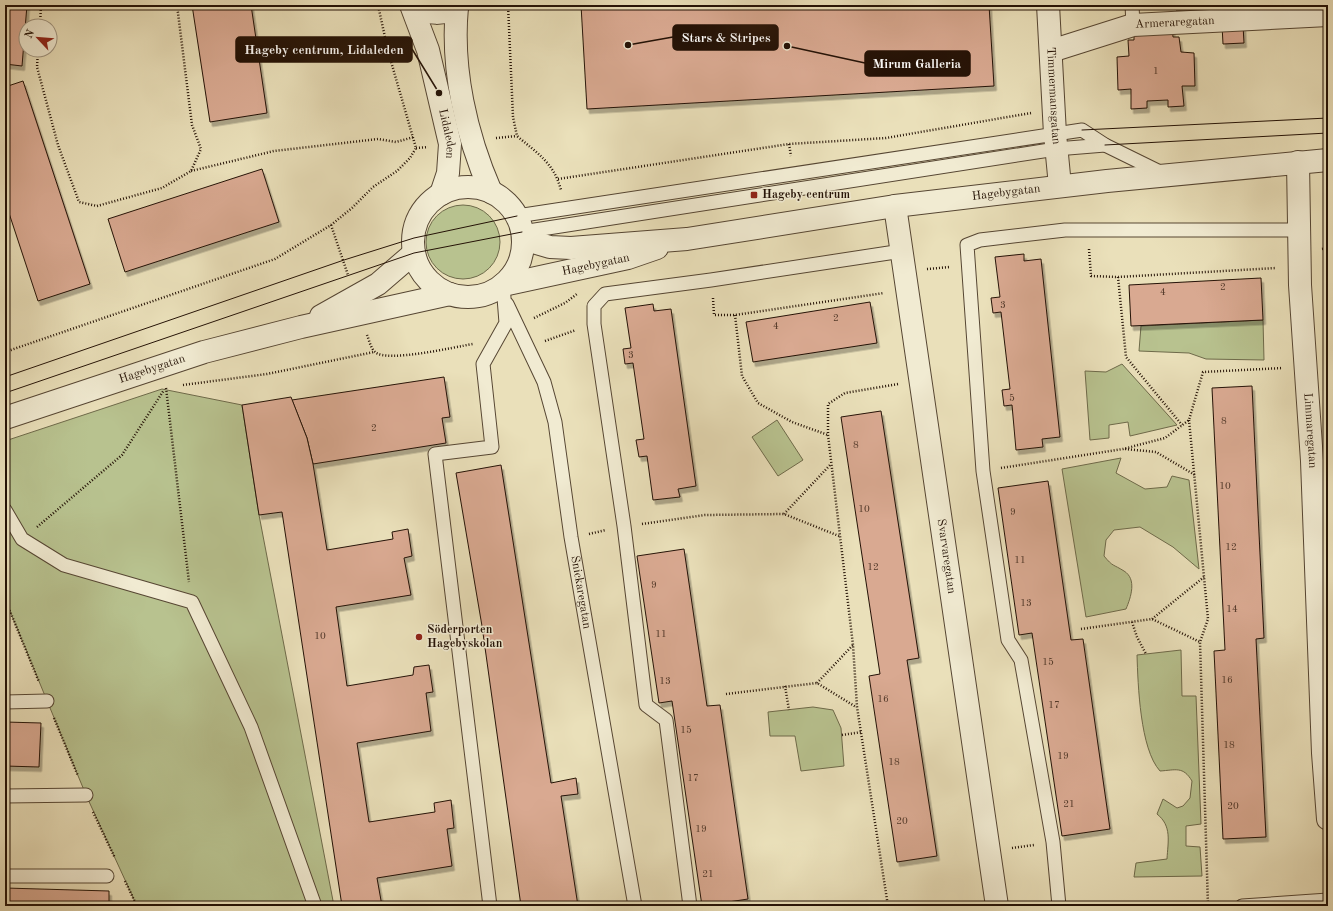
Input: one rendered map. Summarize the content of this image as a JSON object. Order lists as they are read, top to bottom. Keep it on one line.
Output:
{"streets":{"street":["Armeraregatan","Timmermansgatan","Lidaleden","Hagebygatan","Limmaregatan","Svarvaregatan"],"lane":["Snickaregatan"]},"crossings":[["Armeraregatan","Timmermansgatan"],["Timmermansgatan","Hagebygatan"],["Lidaleden","Hagebygatan"],["Lidaleden","Snickaregatan"],["Hagebygatan","Limmaregatan"],["Hagebygatan","Svarvaregatan"],["Hagebygatan","Snickaregatan"]],"places":{"other":["Stars & Stripes","Mirum Galleria","Hageby centrum, Lidaleden","Söderporten Hagebyskolan"],"transit":["Hageby centrum"]},"house_numbers":["1","2","4","3","2","4","3","5","8","2","8","10","10","9","12","11","12","9","13","14","11","10","15","16","13","16","17","15","18","19","18","17","21","20","20","19","21"],"north":"top left"}
